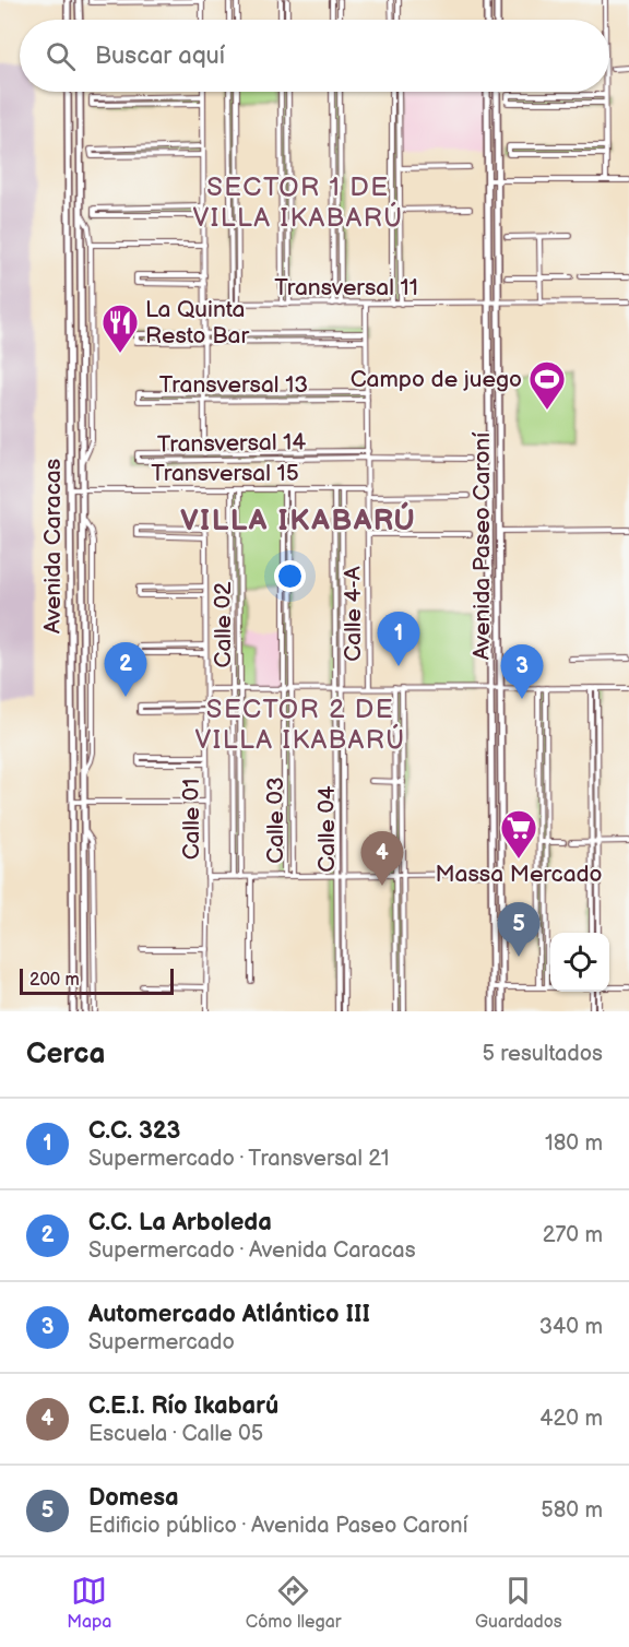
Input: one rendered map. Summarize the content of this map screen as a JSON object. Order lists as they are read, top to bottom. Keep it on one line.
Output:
{"streets":{"street":["Transversal 11","Transversal 13","Transversal 14","Transversal 15","Avenida Caracas","Avenida Paseo Caroní","Calle 4-A","Calle 02","Calle 01","Calle 03","Calle 04"]},"crossings":[["Transversal 11","Avenida Paseo Caroní"],["Transversal 11","Calle 4-A"],["Transversal 13","Calle 4-A"],["Transversal 14","Calle 4-A"],["Transversal 15","Avenida Caracas"],["Transversal 15","Calle 4-A"],["Transversal 15","Calle 02"],["Transversal 15","Calle 03"],["Transversal 15","Calle 04"]],"districts":["SECTOR 1 DE VILLA IKABARÚ","VILLA IKABARÚ","SECTOR 2 DE VILLA IKABARÚ"],"places":{"restaurant":["La Quinta Resto Bar"],"sports":["Campo de juego"],"supermarket":["Massa Mercado"]},"scale_bar":"200 m","page":{"search":"Buscar aquí","pins":["1","2","3","4","5"],"scale":"200 m","heading":["Cerca","5 resultados"],"list":[{"mark":"1","name":"C.C. 323","note":"Supermercado · Transversal 21","value":"180 m"},{"mark":"2","name":"C.C. La Arboleda","note":"Supermercado · Avenida Caracas","value":"270 m"},{"mark":"3","name":"Automercado Atlántico III","note":"Supermercado","value":"340 m"},{"mark":"4","name":"C.E.I. Río Ikabarú","note":"Escuela · Calle 05","value":"420 m"},{"mark":"5","name":"Domesa","note":"Edificio público · Avenida Paseo Caroní","value":"580 m"}],"nav":["Mapa","Cómo llegar","Guardados"]}}
